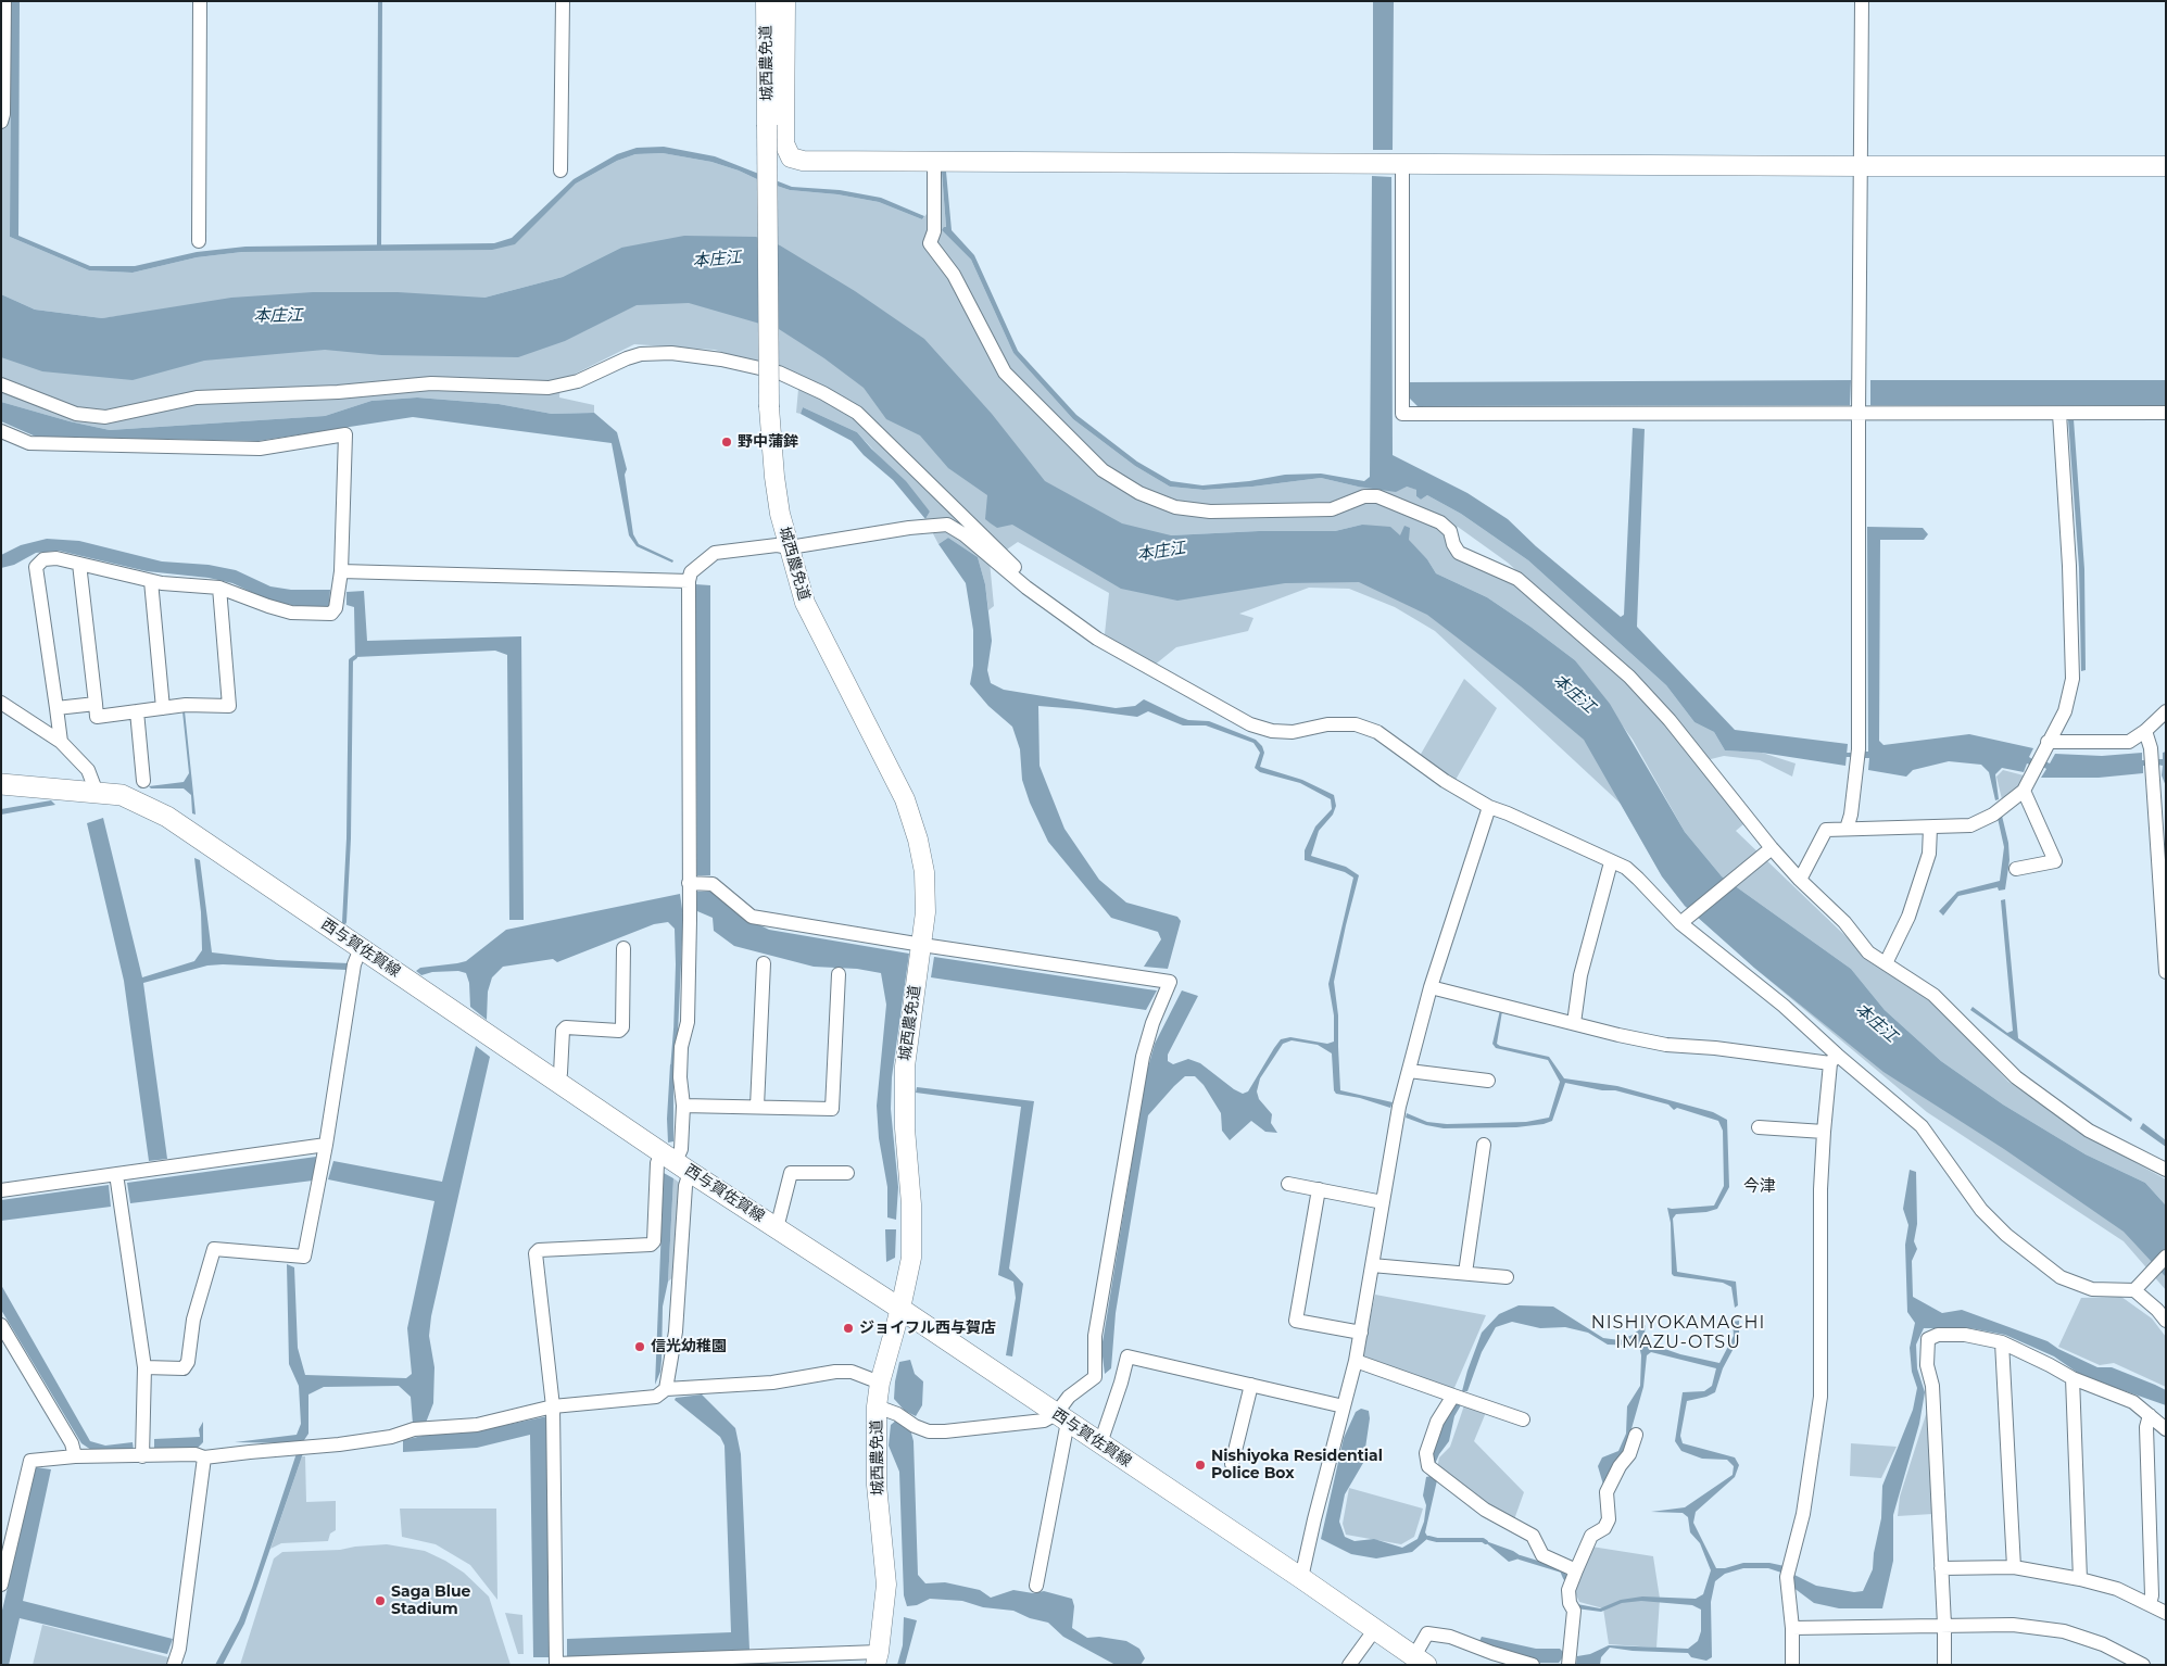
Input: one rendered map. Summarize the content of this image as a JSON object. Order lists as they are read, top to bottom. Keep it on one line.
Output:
{"streets":{"main road":["西与賀佐賀線"],"street":["城西農免道"]},"crossings":[["城西農免道","西与賀佐賀線"]],"districts":["今津","NISHIYOKAMACHI IMAZU-OTSU"],"water":["本庄江"],"places":["野中蒲鉾","ジョイフル西与賀店","信光幼稚園","Nishiyoka Residential Police Box","Saga Blue Stadium"]}
